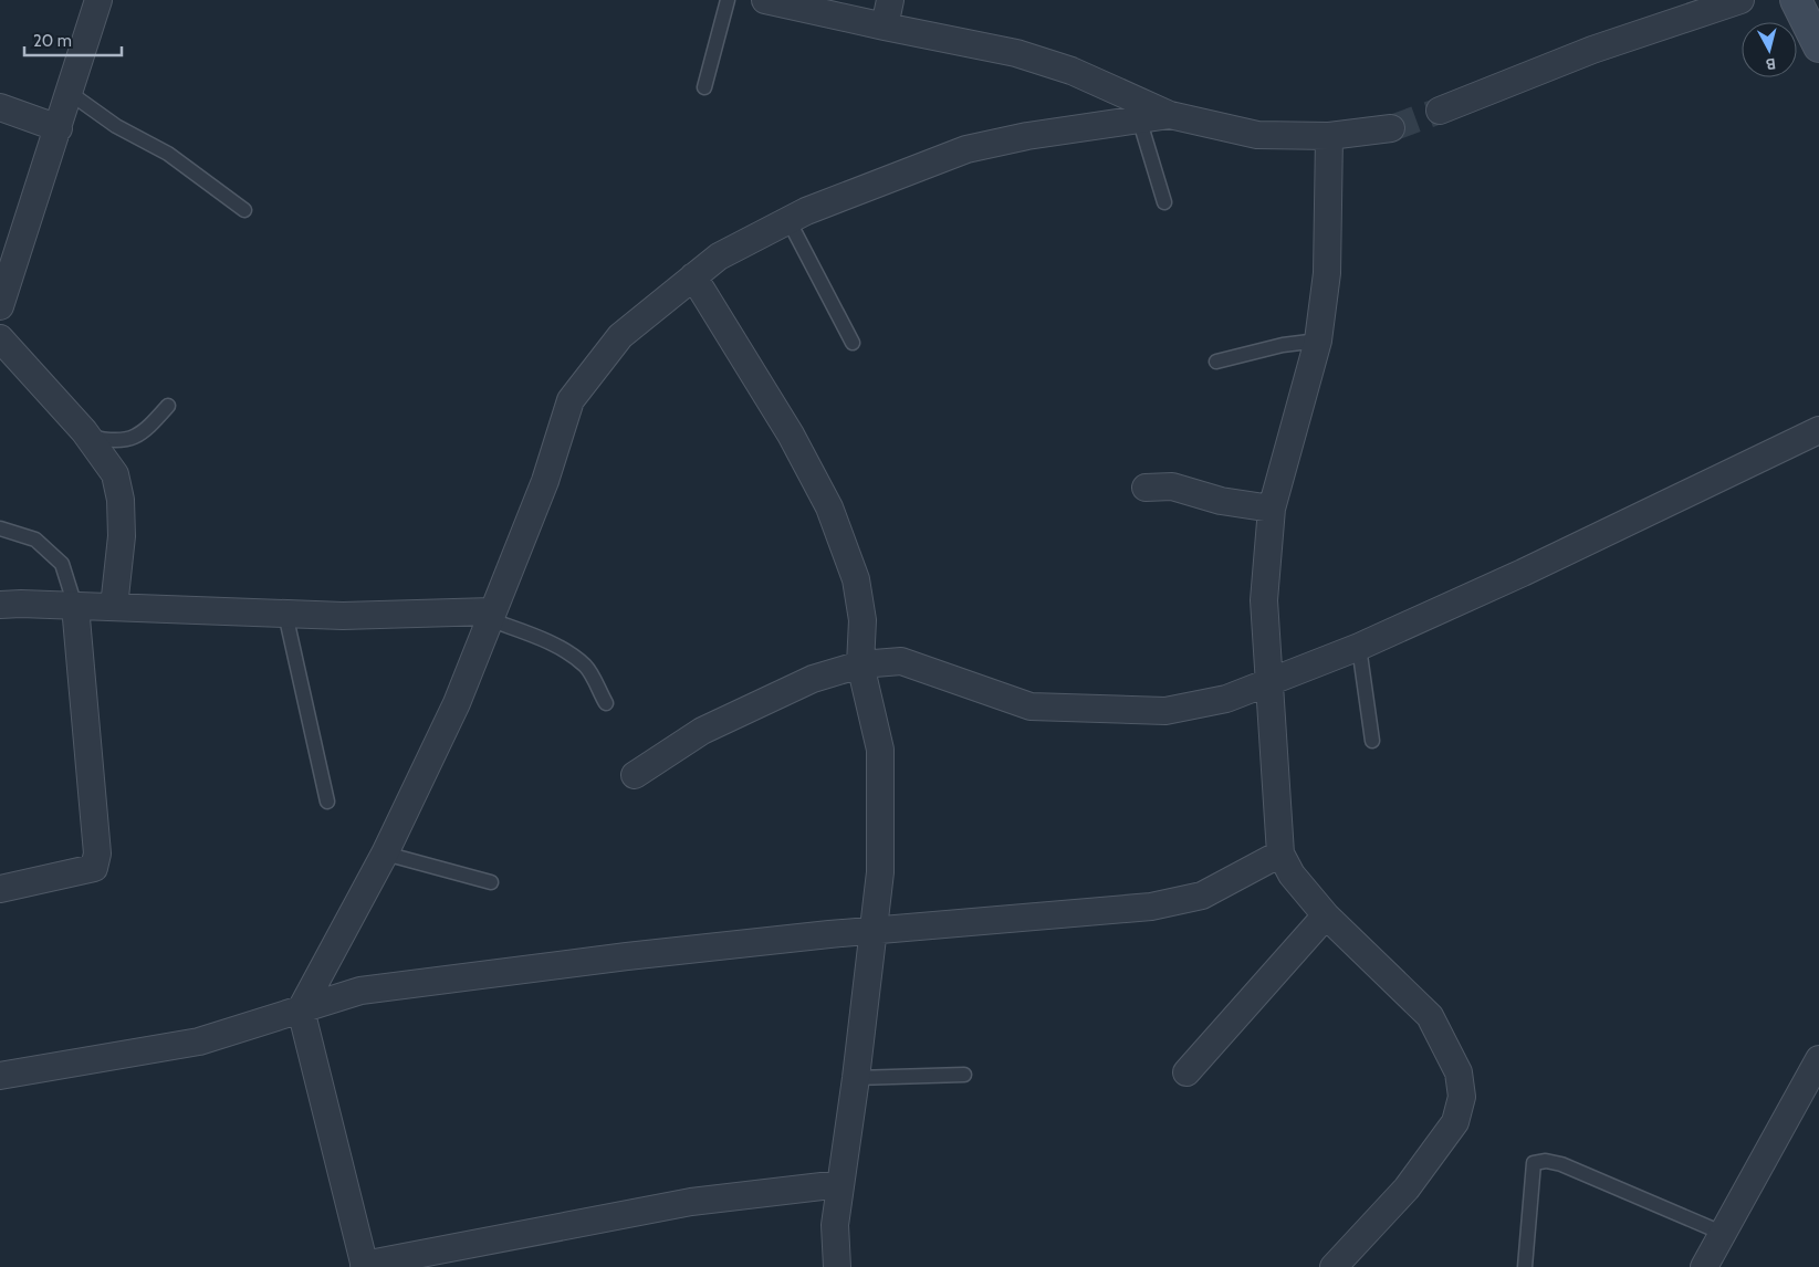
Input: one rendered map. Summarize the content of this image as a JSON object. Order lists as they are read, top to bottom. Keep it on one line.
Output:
{"scale_bar":"20 m","north":"bottom"}
